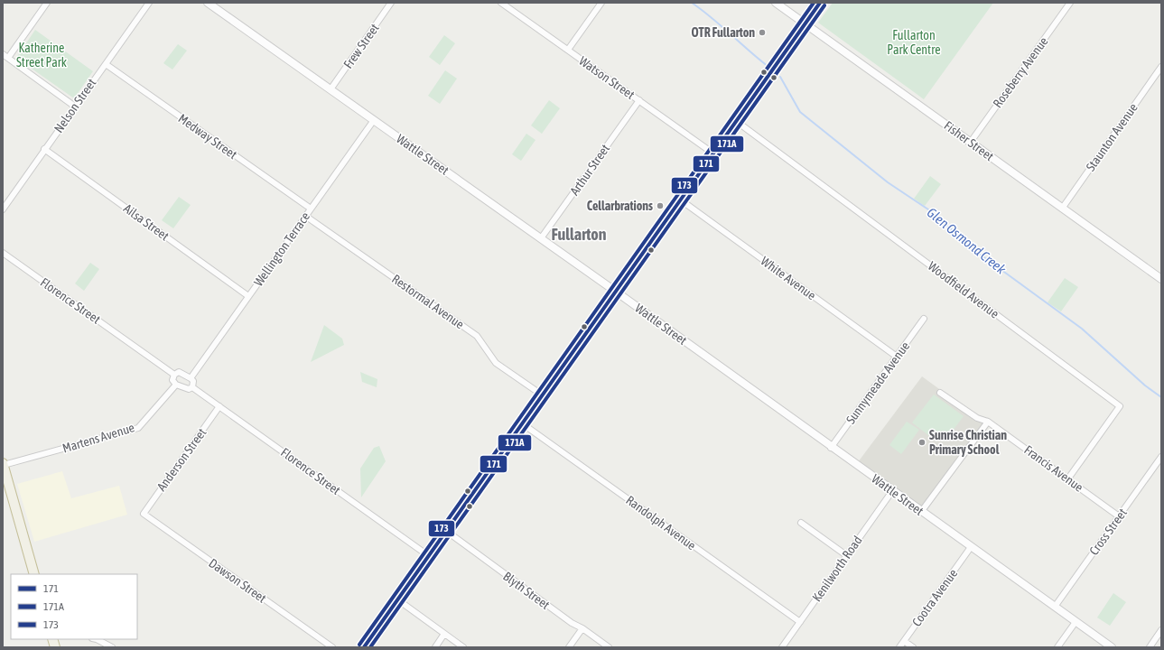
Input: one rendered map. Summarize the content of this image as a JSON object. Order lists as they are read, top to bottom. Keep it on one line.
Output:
{"streets":{"street":["Frew Street","Roseberry Avenue","Watson Street","Nelson Street","Medway Street","Staunton Avenue","Fisher Street","Wattle Street","Arthur Street","Ailsa Street","Wellington Terrace","White Avenue","Woodfield Avenue","Florence Street","Restormal Avenue","Sunnymeade Avenue","Martens Avenue","Anderson Street","Francis Avenue","Randolph Avenue","Cross Street","Kenilworth Road","Dawson Street","Blyth Street","Cootra Avenue"]},"crossings":[["Frew Street","Wattle Street"],["Roseberry Avenue","Fisher Street"],["Watson Street","Arthur Street"],["Nelson Street","Medway Street"],["Nelson Street","Ailsa Street"],["Medway Street","Wellington Terrace"],["Staunton Avenue","Fisher Street"],["Wattle Street","Arthur Street"],["Wattle Street","Wellington Terrace"],["Wattle Street","Sunnymeade Avenue"],["Wattle Street","Cross Street"],["Wattle Street","Kenilworth Road"],["Wattle Street","Cootra Avenue"],["Ailsa Street","Wellington Terrace"],["Wellington Terrace","Restormal Avenue"],["White Avenue","Sunnymeade Avenue"],["Woodfield Avenue","Francis Avenue"],["Florence Street","Anderson Street"],["Anderson Street","Dawson Street"],["Francis Avenue","Cross Street"],["Randolph Avenue","Kenilworth Road"]],"districts":["Fullarton"],"water":["Glen Osmond Creek"],"parks":["Fullarton Park Centre","Katherine Street Park"],"places":["OTR Fullarton","Cellarbrations","Sunrise Christian Primary School"],"lines":["transit line 171","transit line 173","transit line 171A"],"legend":["171","171A","173"]}
